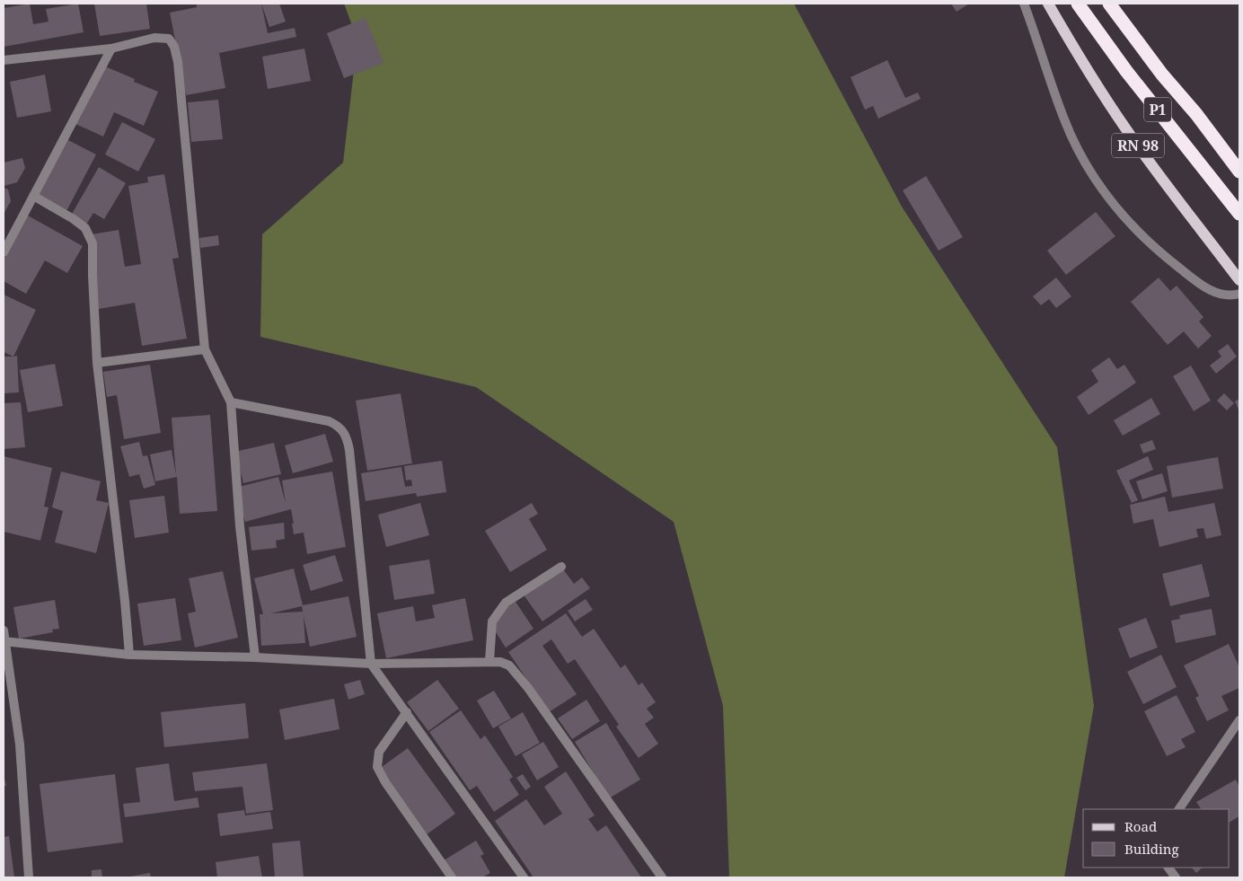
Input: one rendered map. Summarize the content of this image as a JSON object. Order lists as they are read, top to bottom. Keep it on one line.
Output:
{"streets":{"highway":["P1"],"main road":["RN 98"]},"legend":["Road","Building"]}
